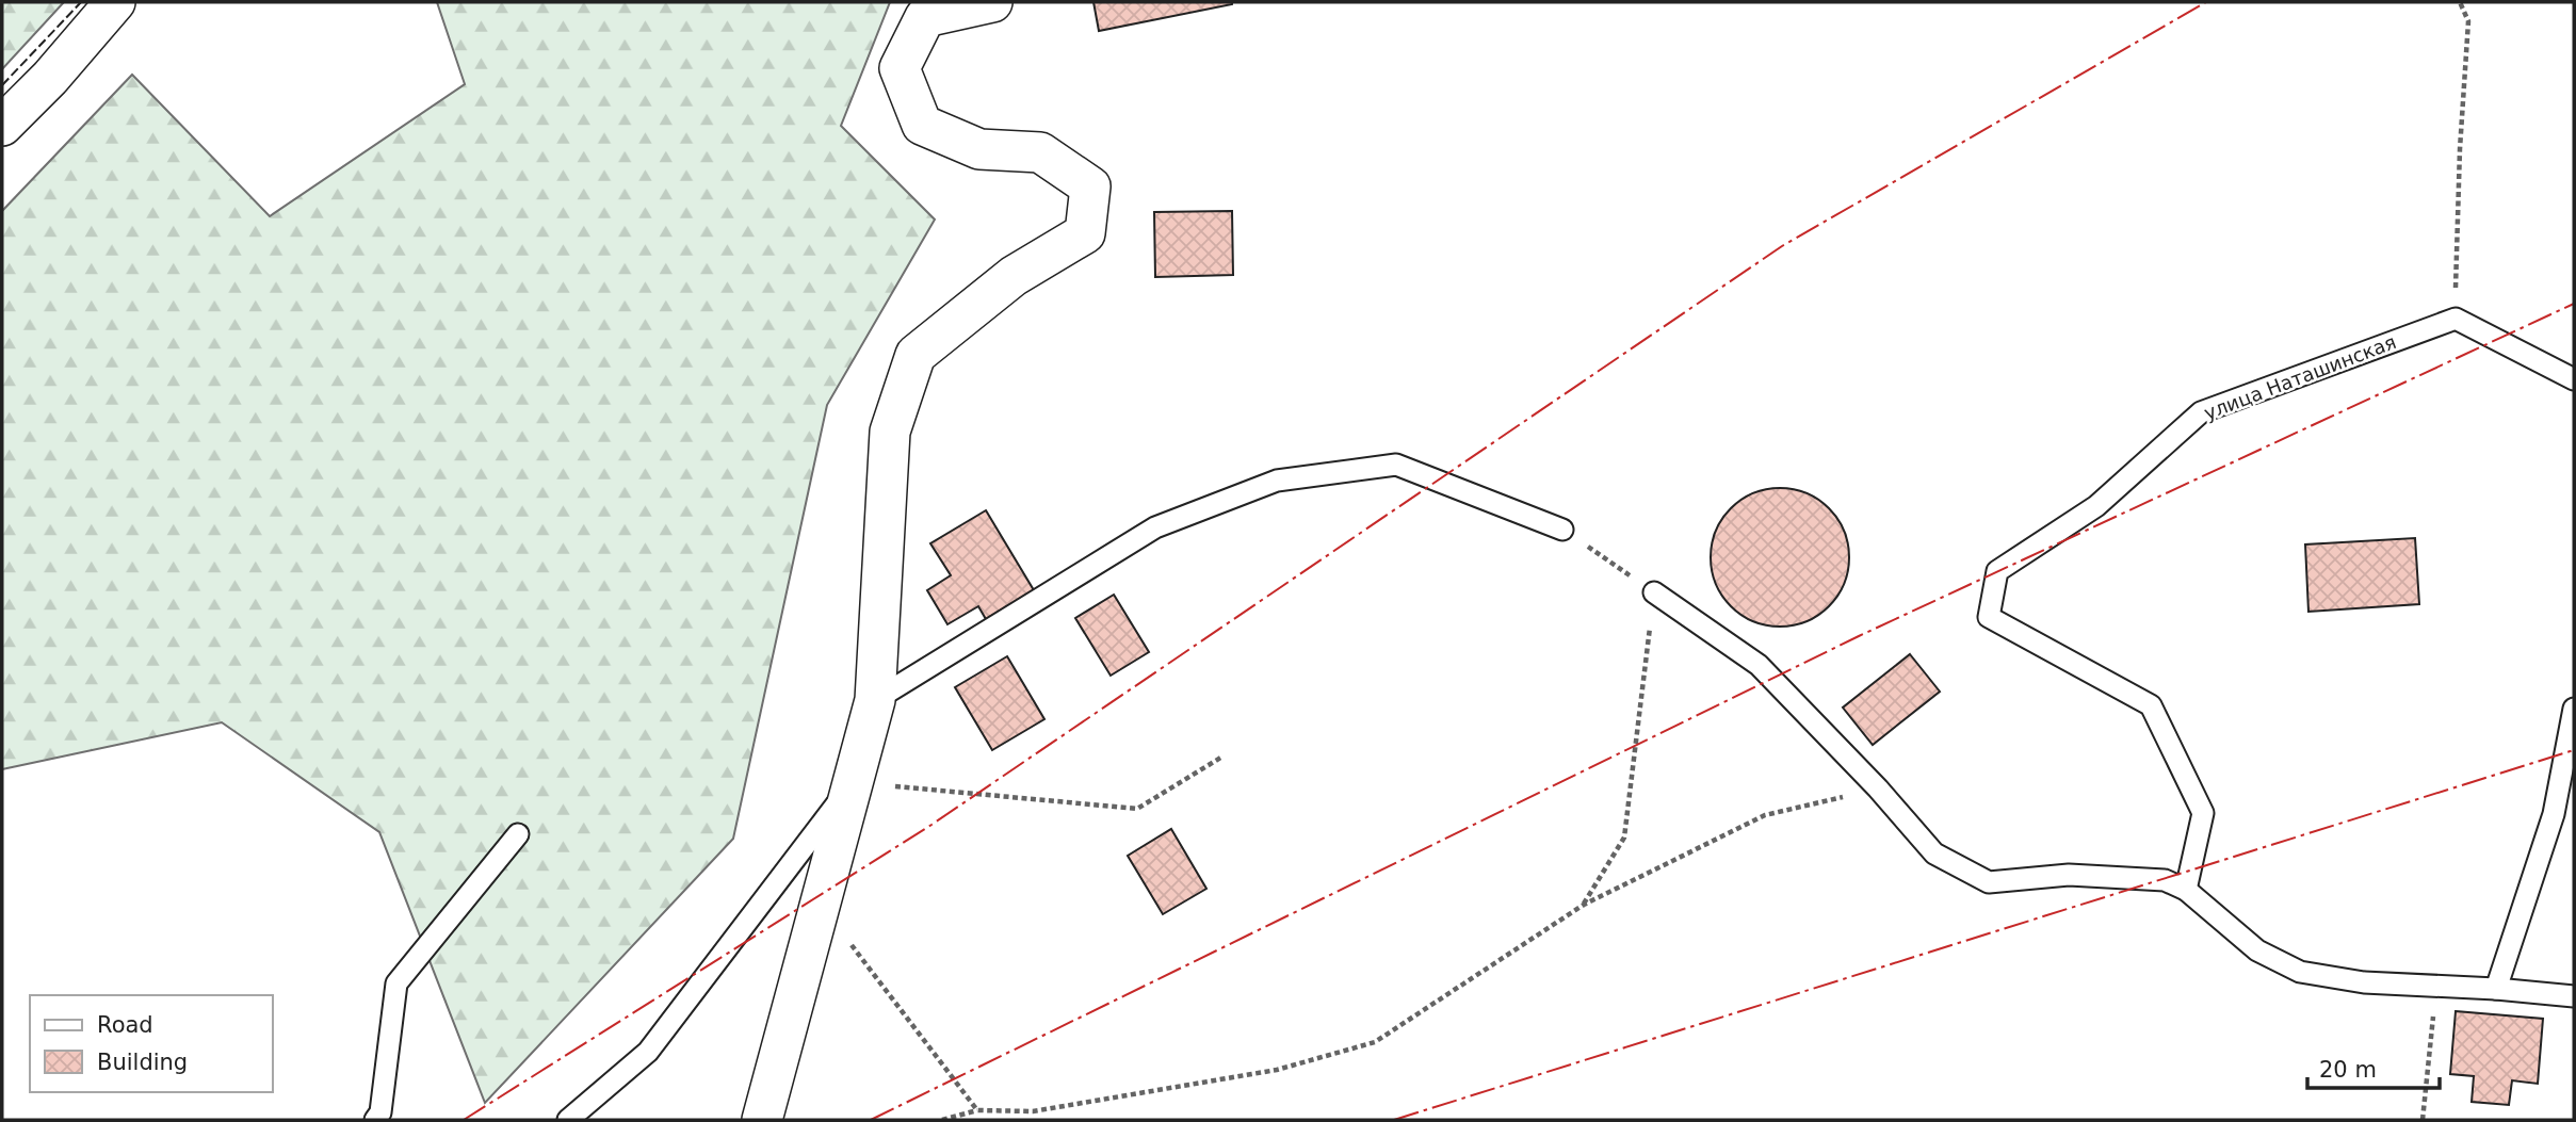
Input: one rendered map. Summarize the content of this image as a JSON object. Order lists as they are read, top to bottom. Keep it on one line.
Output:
{"streets":{"lane":["улица Наташинская"]},"legend":["Road","Building"],"scale_bar":"20 m"}
